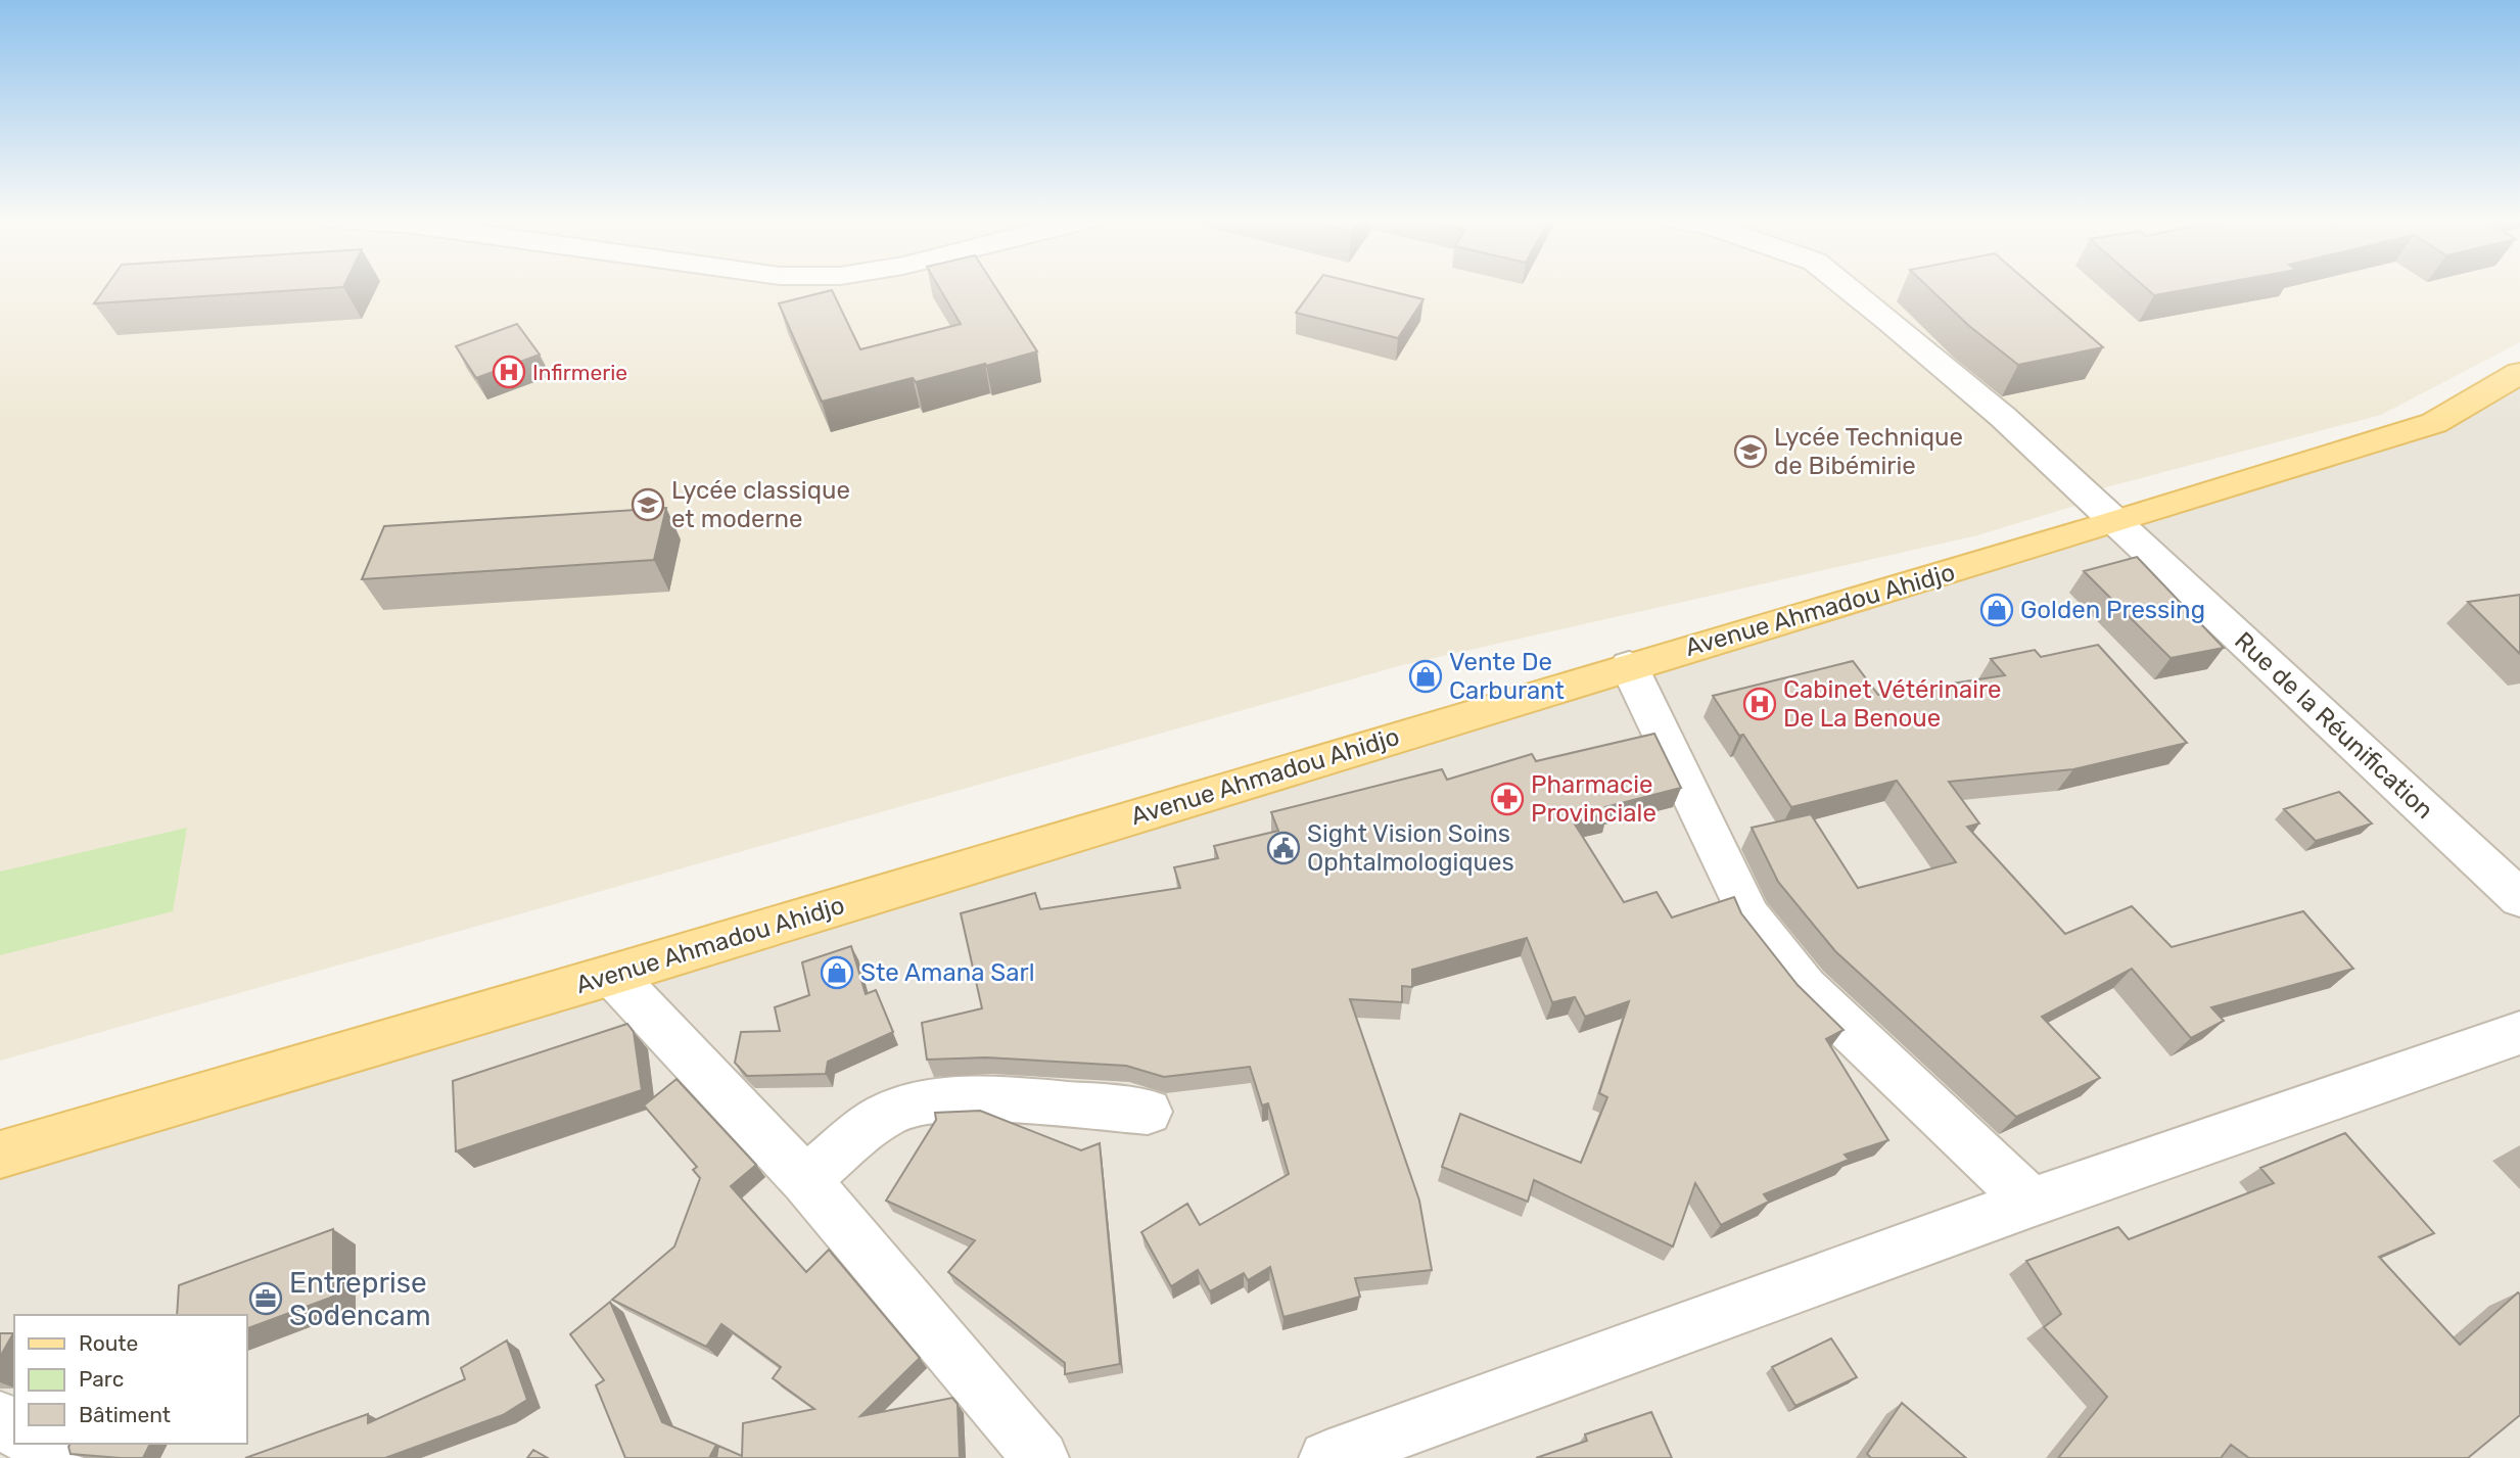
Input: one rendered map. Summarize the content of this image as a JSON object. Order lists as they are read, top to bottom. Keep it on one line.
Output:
{"streets":{"main road":["Avenue Ahmadou Ahidjo"],"street":["Rue de la Réunification"]},"crossings":[["Avenue Ahmadou Ahidjo","Rue de la Réunification"]],"places":{"hospital":["Infirmerie","Cabinet Vétérinaire De La Benoue"],"school or university":["Lycée Technique de Bibémirie","Lycée classique et moderne"],"shop":["Golden Pressing","Vente De Carburant","Ste Amana Sarl"],"pharmacy":["Pharmacie Provinciale"],"public building":["Sight Vision Soins Ophtalmologiques"],"office":["Entreprise Sodencam"]},"legend":["Route","Parc","Bâtiment"]}
